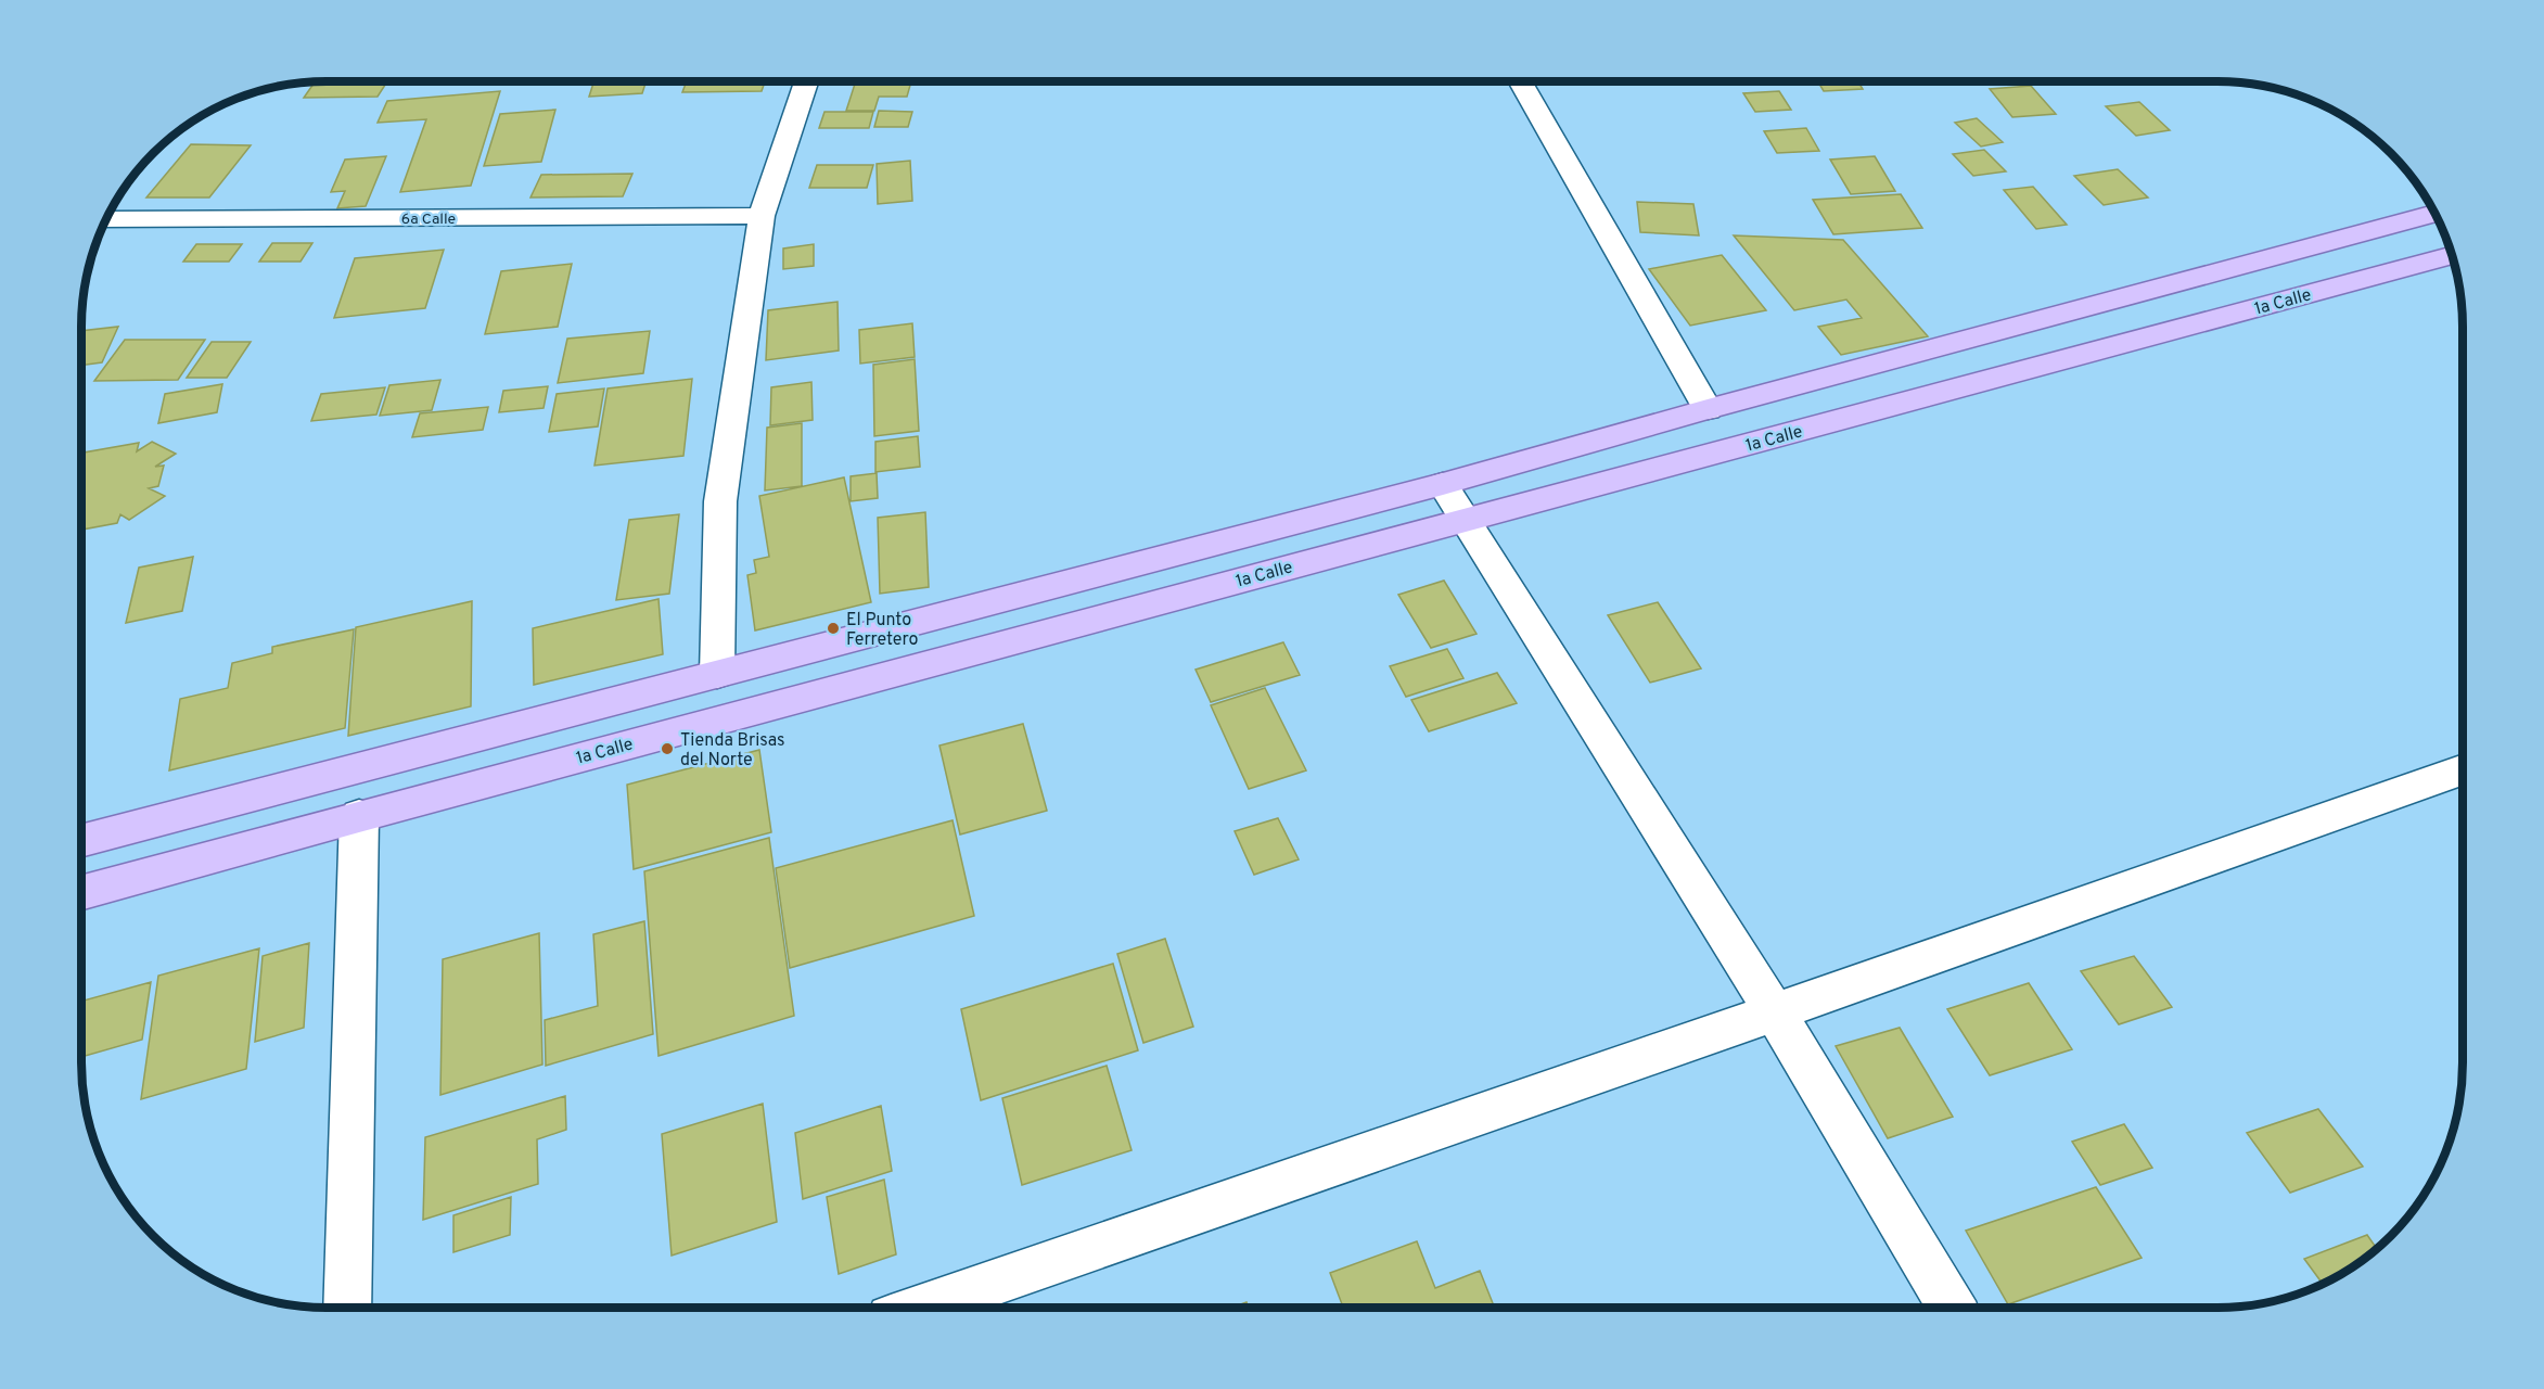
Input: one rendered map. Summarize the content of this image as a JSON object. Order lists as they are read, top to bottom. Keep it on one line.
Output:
{"streets":{"main road":["1a Calle"],"street":["6a Calle"]},"places":["El Punto Ferretero","Tienda Brisas del Norte"]}
